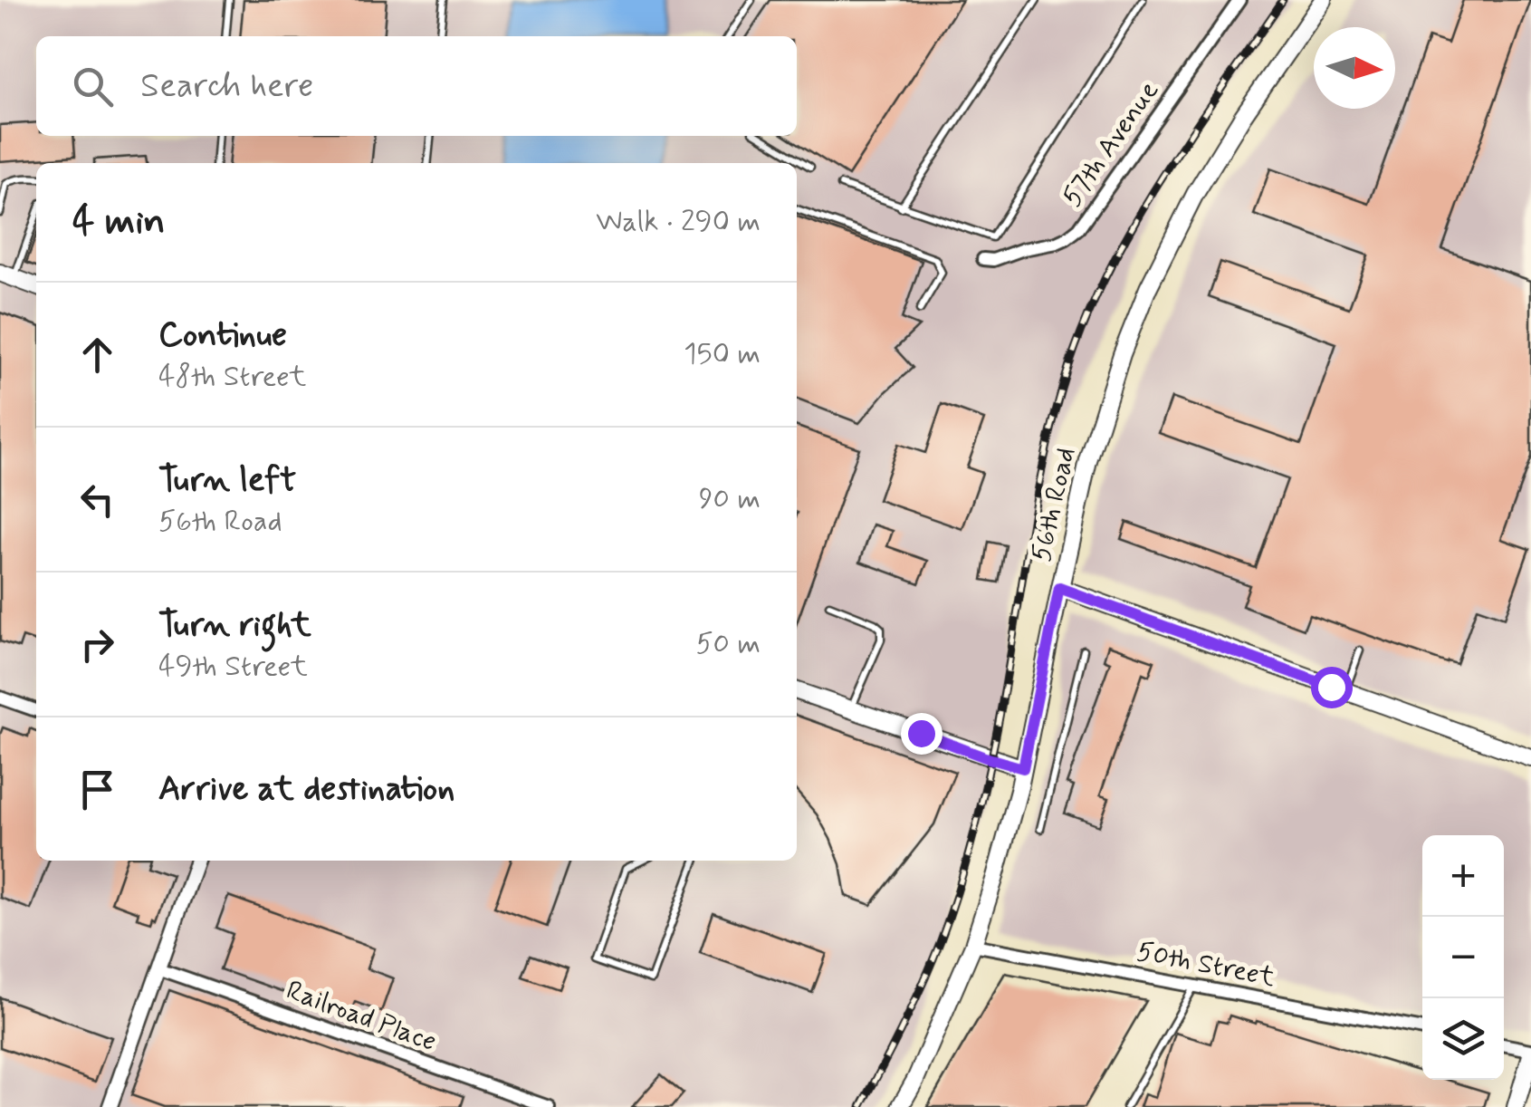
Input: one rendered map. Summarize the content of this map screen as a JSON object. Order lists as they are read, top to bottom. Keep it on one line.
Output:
{"streets":{"main road":["56th Road"],"street":["57th Avenue","50th Street","Railroad Place"]},"crossings":[["56th Road","50th Street"]],"north":"right","page":{"search":"Search here","heading":["4 min","Walk · 290 m"],"list":[["Continue","48th Street","150 m"],["Turn left","56th Road","90 m"],["Turn right","49th Street","50 m"],"Arrive at destination"],"map_buttons":["+","−"]}}
